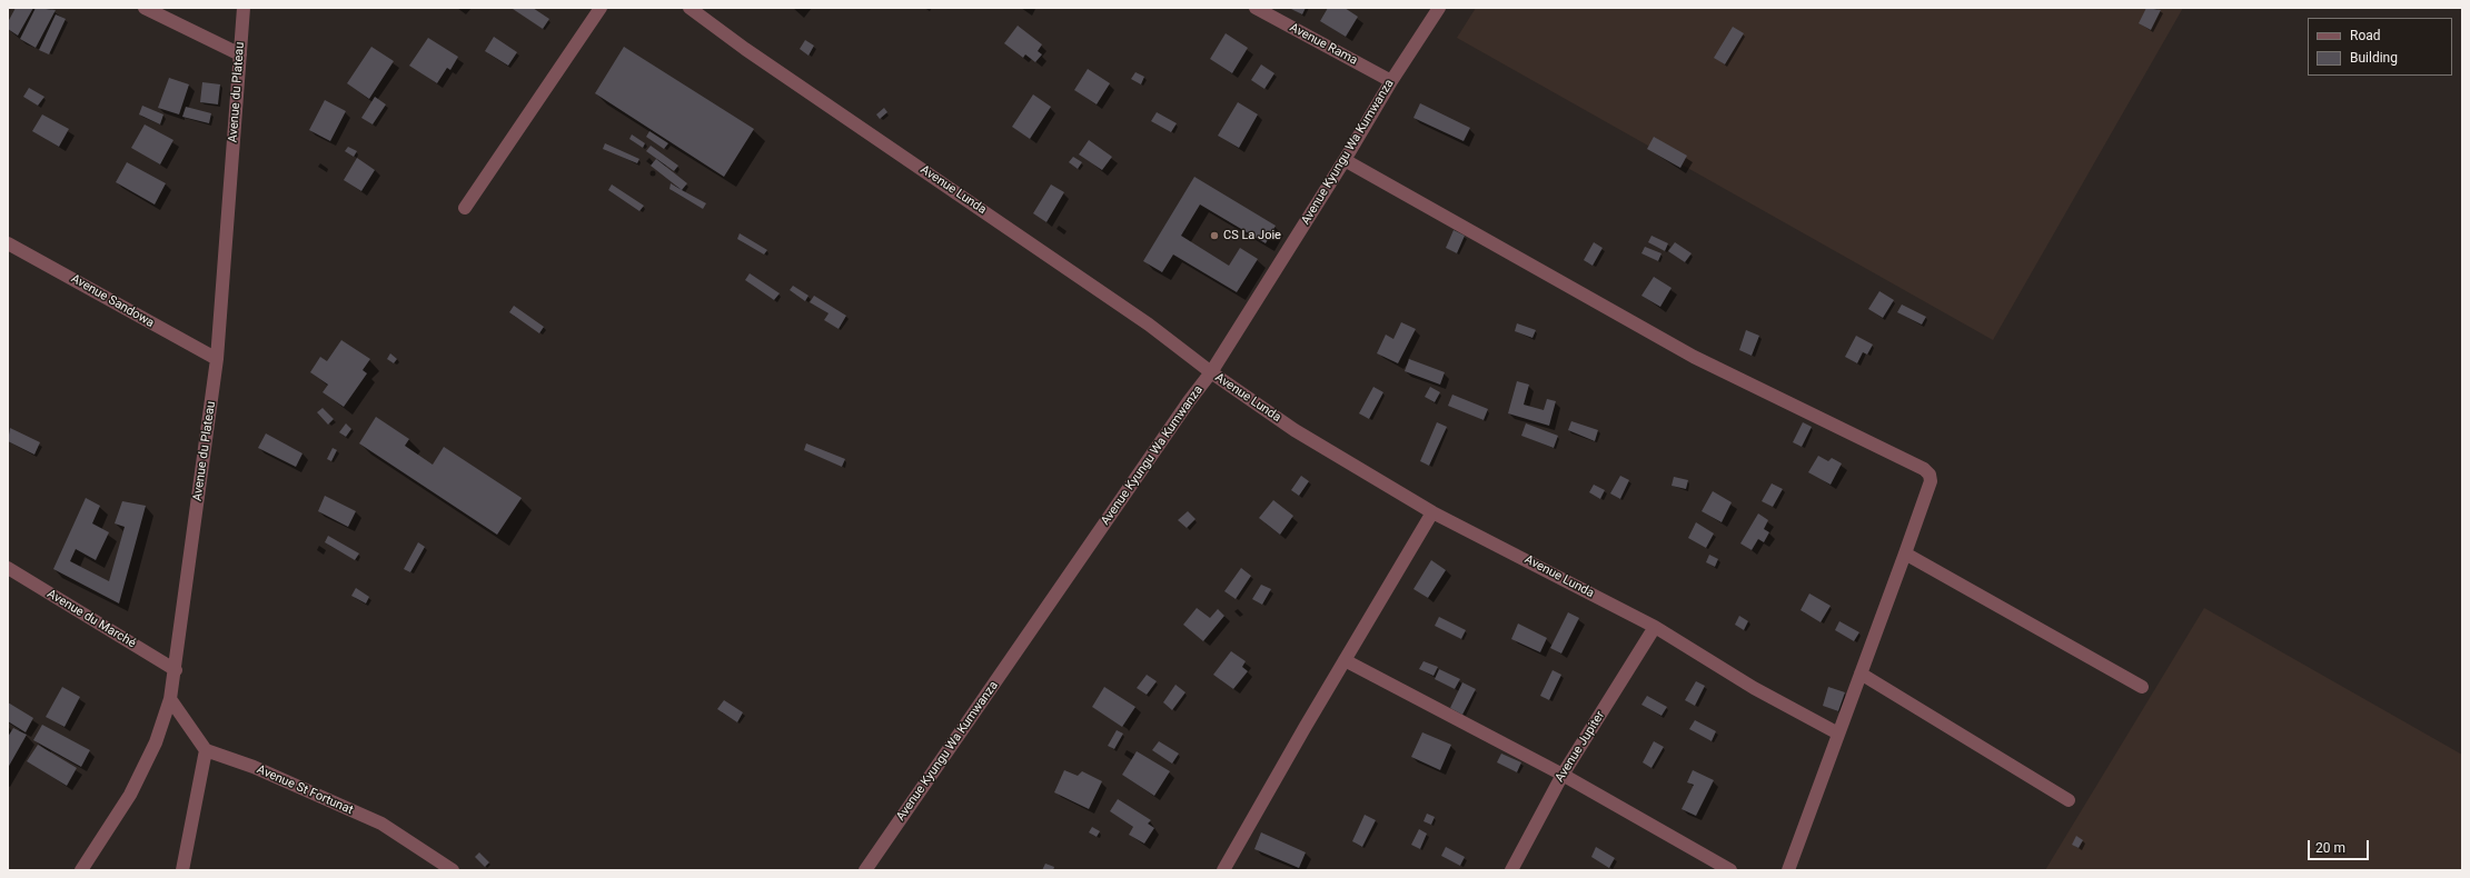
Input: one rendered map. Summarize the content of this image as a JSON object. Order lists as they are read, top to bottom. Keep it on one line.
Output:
{"streets":{"street":["Avenue Rama","Avenue du Plateau","Avenue Kyungu Wa Kumwanza","Avenue Lunda","Avenue Sandowa","Avenue du Marché","Avenue Jupiter","Avenue St Fortunat"]},"crossings":[["Avenue Rama","Avenue Kyungu Wa Kumwanza"],["Avenue du Plateau","Avenue Sandowa"],["Avenue du Plateau","Avenue du Marché"],["Avenue Kyungu Wa Kumwanza","Avenue Lunda"],["Avenue Lunda","Avenue Jupiter"]],"places":["CS La Joie"],"legend":["Road","Building"],"scale_bar":"20 m"}
